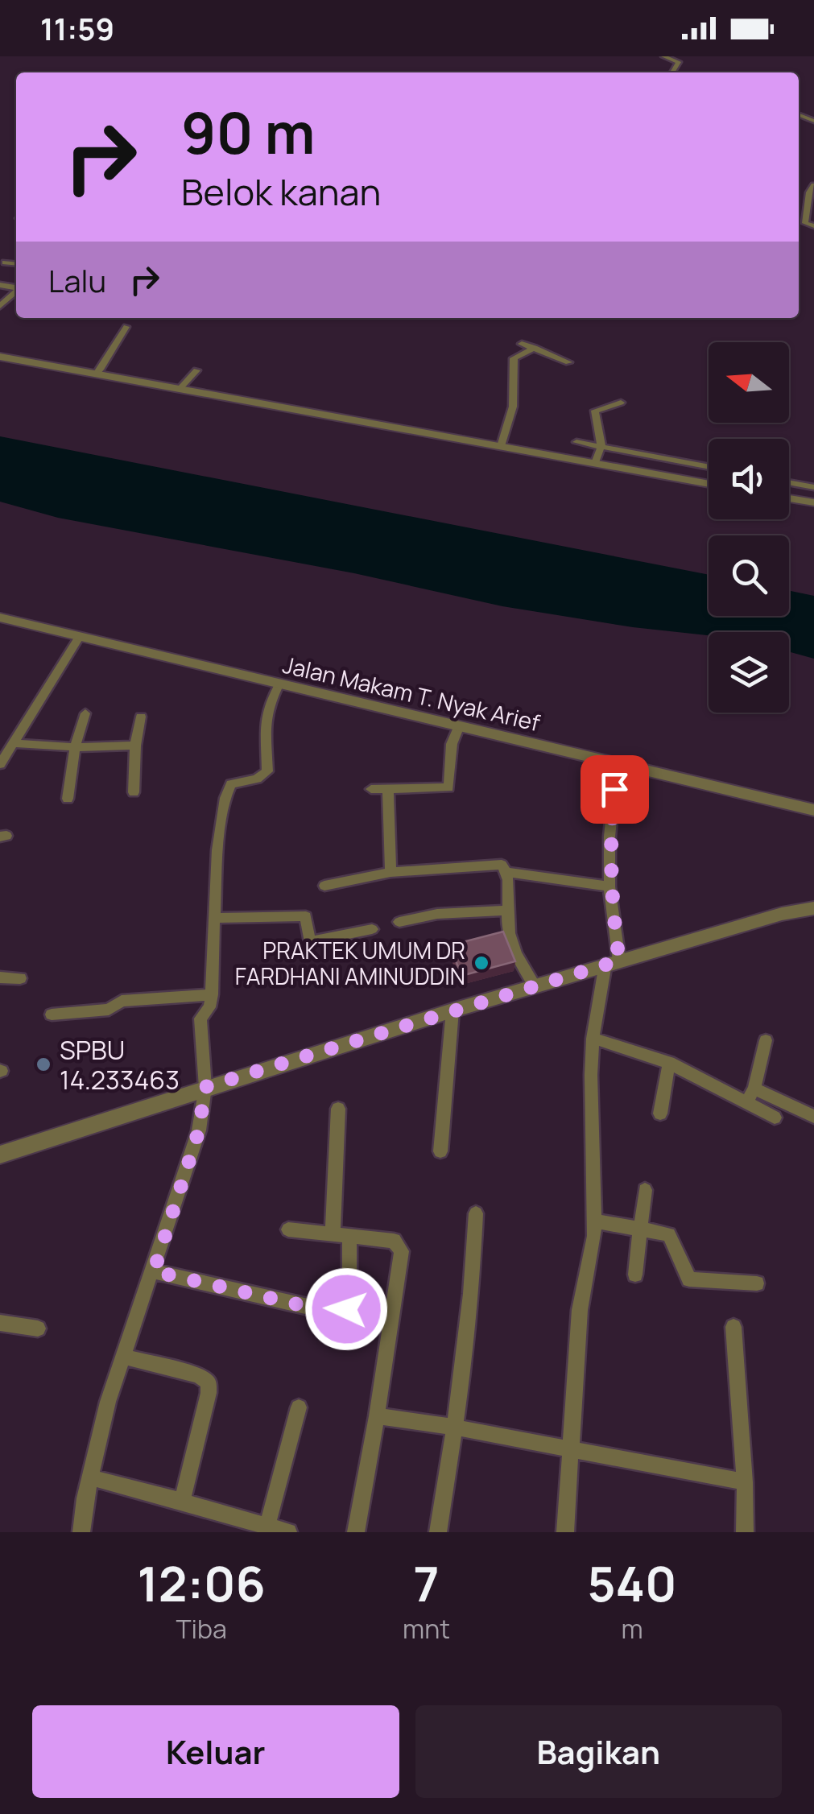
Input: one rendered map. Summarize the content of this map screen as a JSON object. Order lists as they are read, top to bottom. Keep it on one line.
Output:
{"streets":{"street":["Jalan Makam T. Nyak Arief"]},"places":["PRAKTEK UMUM DR FARDHANI AMINUDDIN","SPBU 14.233463"],"north":"left","page":{"status":"11:59","turn":["90 m","Belok kanan"],"then":"Lalu","eta":["12:06","Tiba","7","mnt","540","m"],"buttons":["Keluar","Bagikan"]}}
